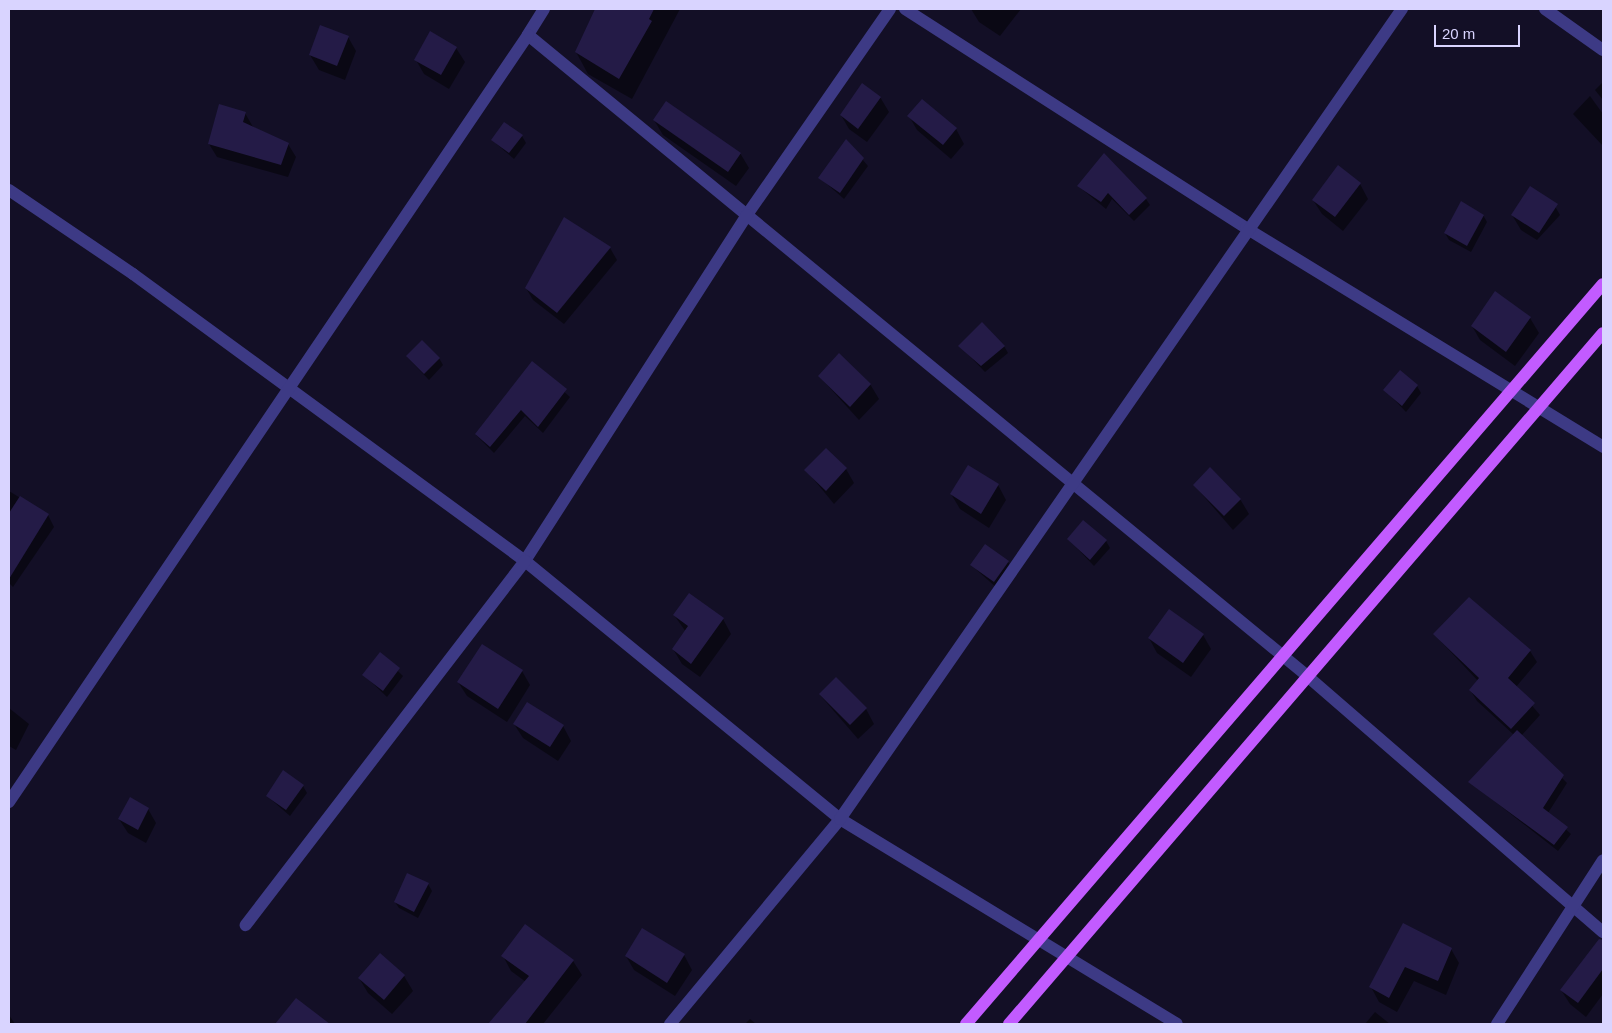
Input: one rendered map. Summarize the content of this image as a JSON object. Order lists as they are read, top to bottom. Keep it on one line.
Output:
{"scale_bar":"20 m"}
